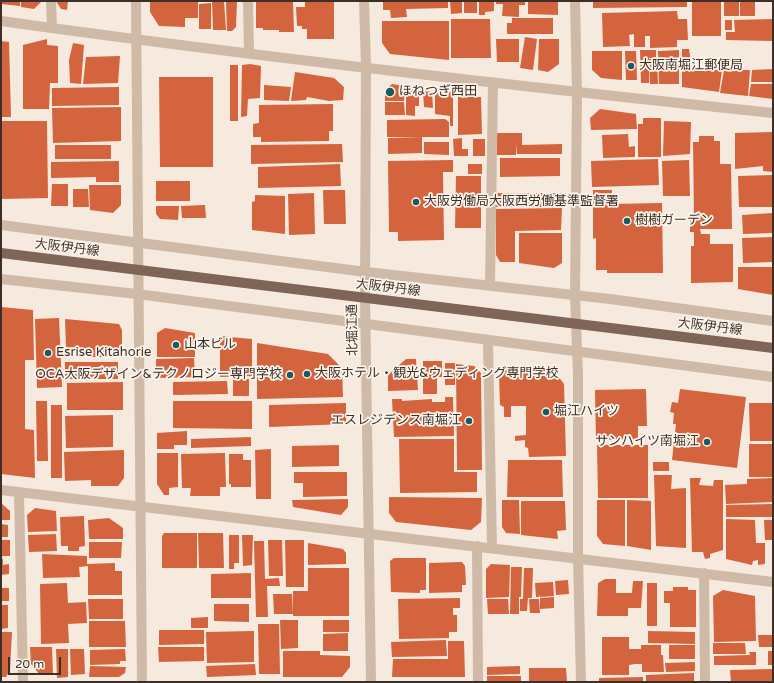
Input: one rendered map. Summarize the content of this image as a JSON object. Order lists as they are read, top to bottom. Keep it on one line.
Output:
{"streets":{"main road":["大阪伊丹線"],"street":["北堀江通"]},"crossings":[["大阪伊丹線","北堀江通"]],"places":["大阪南堀江郵便局","ほねつぎ西田","大阪労働局大阪西労働基準監督署","樹樹ガーデン","山本ビル","Esrise Kitahorie","大阪ホテル・観光&ウェディング専門学校","OCA大阪デザイン&テクノロジー専門学校","堀江ハイツ","エスレジデンス南堀江","サンハイツ南堀江"],"scale_bar":"20 m"}
